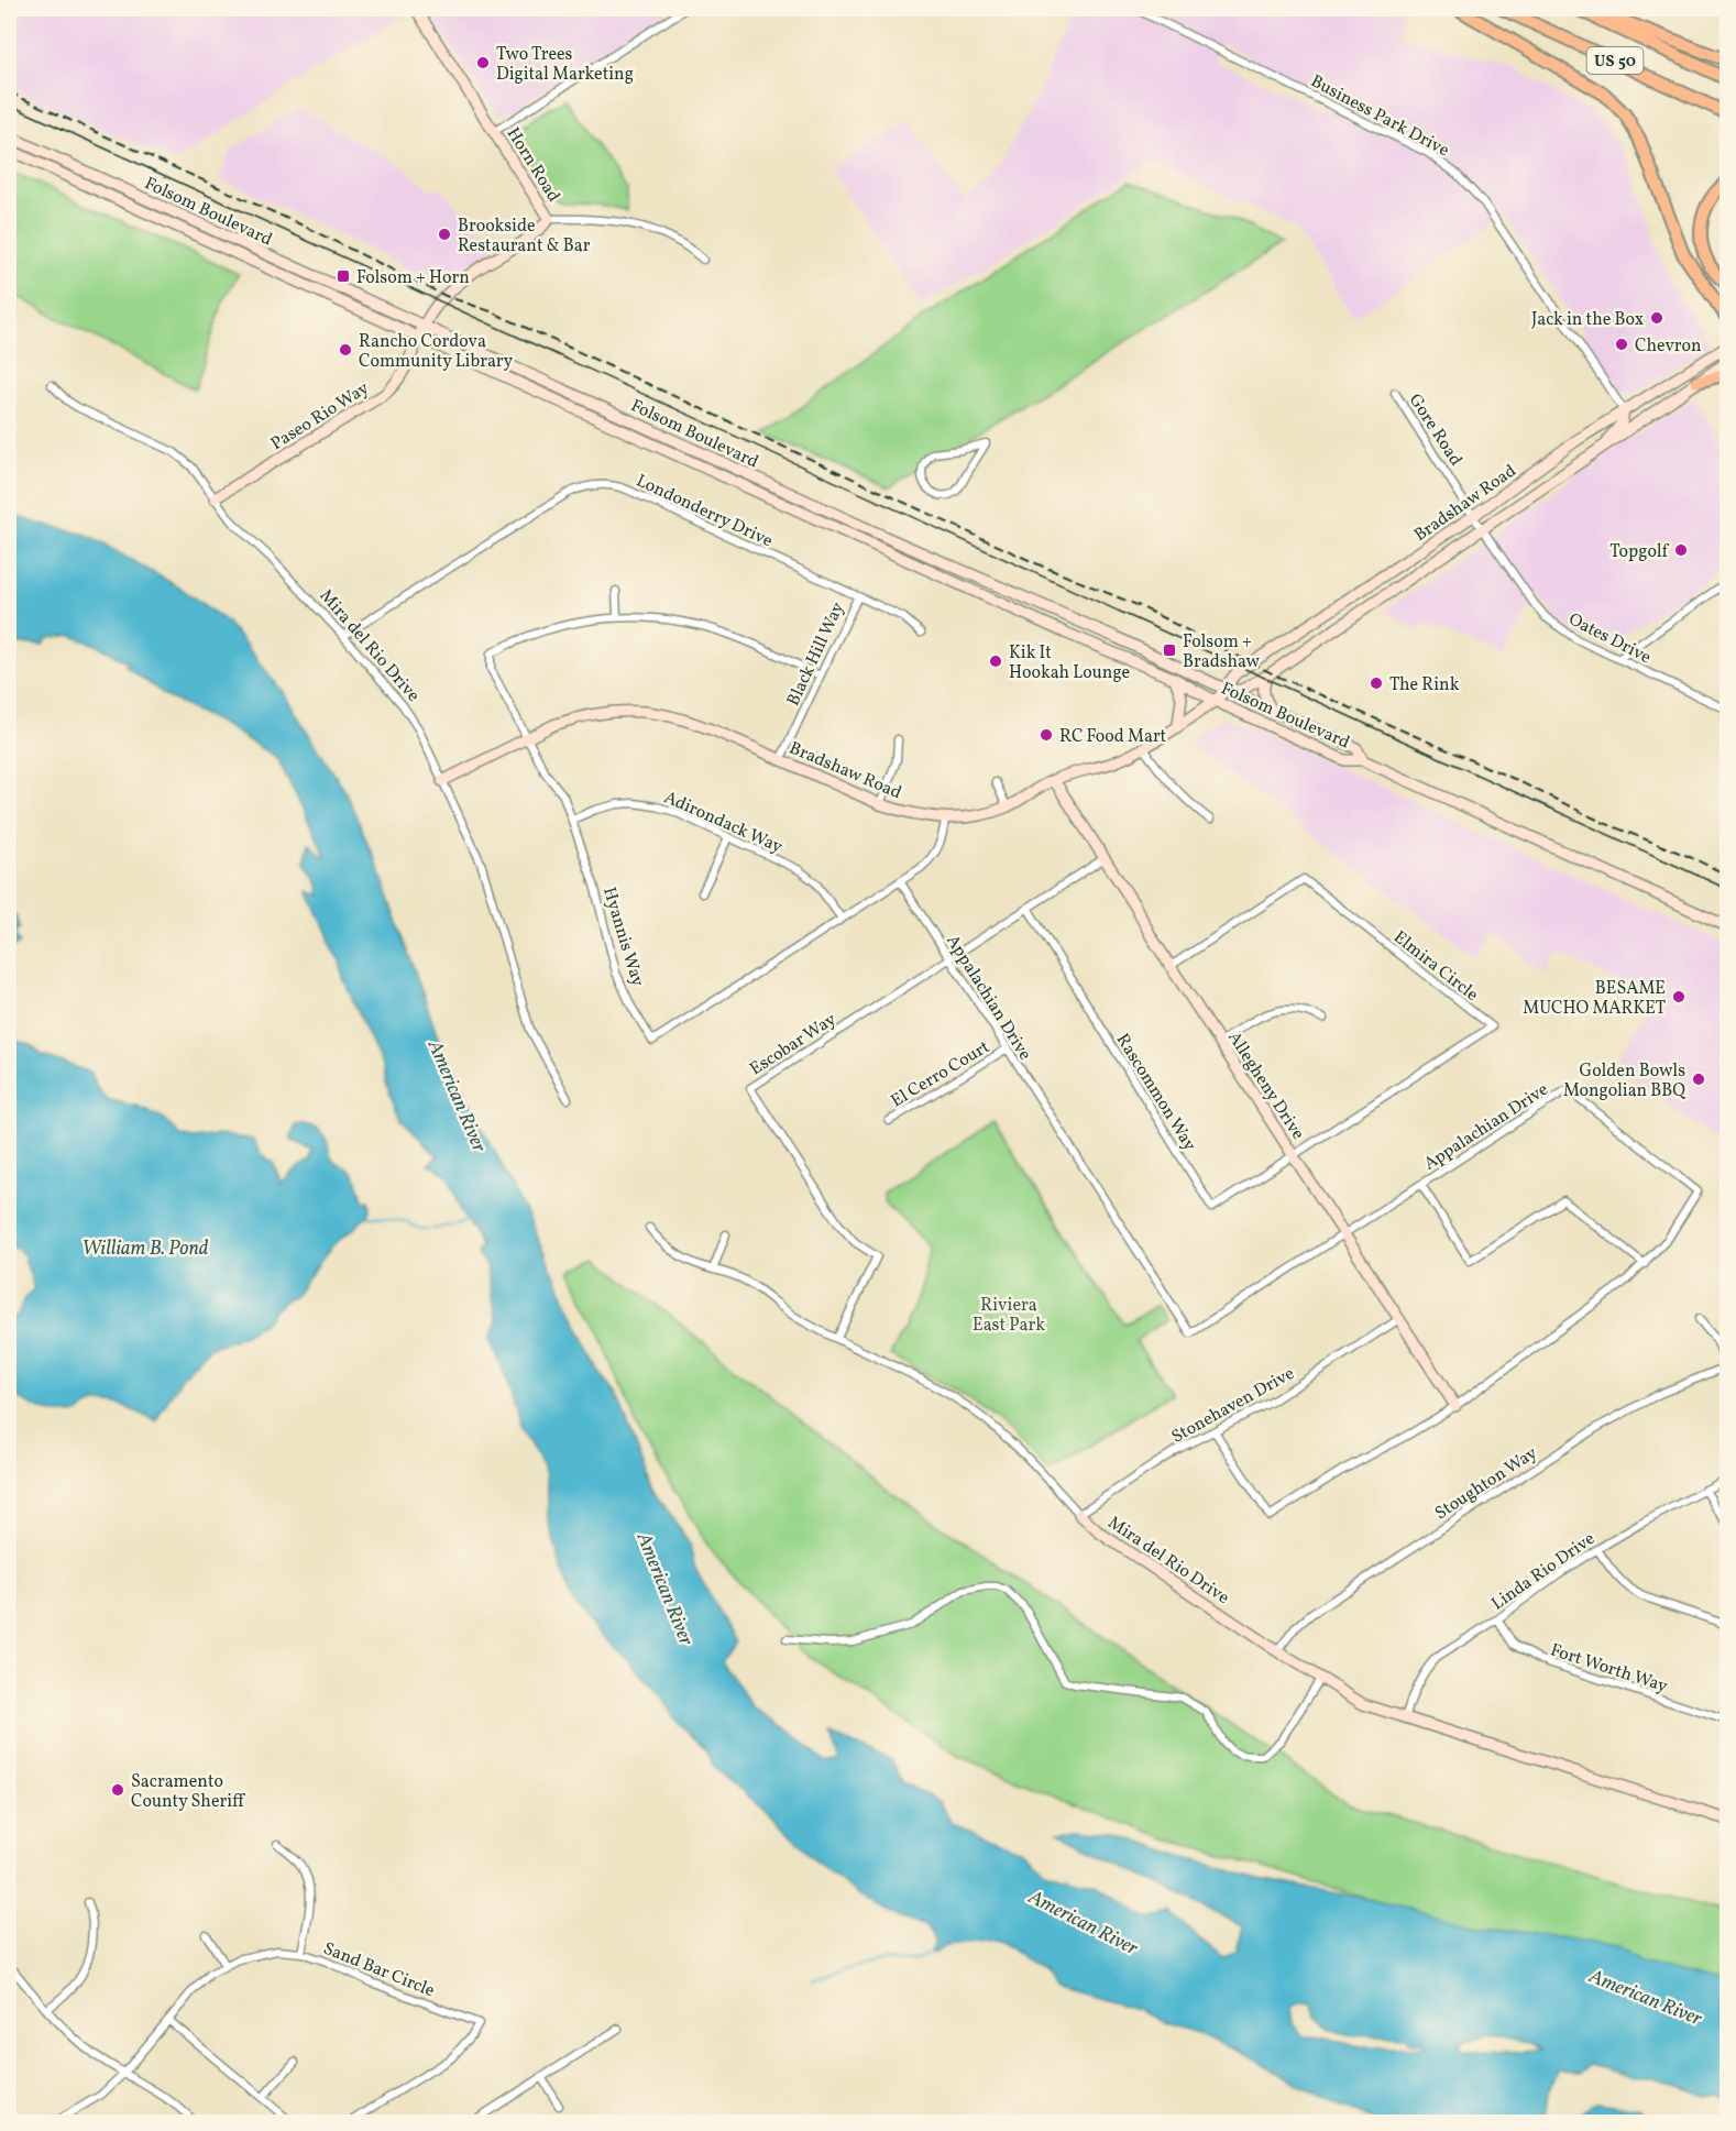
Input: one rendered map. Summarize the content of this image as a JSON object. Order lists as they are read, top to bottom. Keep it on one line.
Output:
{"streets":{"highway":["US 50"],"main road":["Horn Road","Folsom Boulevard","Paseo Rio Way","Bradshaw Road","Mira del Rio Drive","Allegheny Drive"],"street":["Business Park Drive","Gore Road","Londonderry Drive","Oates Drive","Black Hill Way","Adirondack Way","Hyannis Way","Elmira Circle","Appalachian Drive","Escobar Way","El Cerro Court","Rascommon Way","Stonehaven Drive","Stoughton Way","Linda Rio Drive","Fort Worth Way","Sand Bar Circle"]},"crossings":[["Business Park Drive","Bradshaw Road"],["Horn Road","Folsom Boulevard"],["Horn Road","Paseo Rio Way"],["Folsom Boulevard","Paseo Rio Way"],["Folsom Boulevard","Bradshaw Road"],["Paseo Rio Way","Mira del Rio Drive"],["Gore Road","Bradshaw Road"],["Gore Road","Oates Drive"],["Bradshaw Road","Oates Drive"],["Bradshaw Road","Mira del Rio Drive"],["Bradshaw Road","Black Hill Way"],["Bradshaw Road","Hyannis Way"],["Bradshaw Road","Allegheny Drive"],["Londonderry Drive","Mira del Rio Drive"],["Londonderry Drive","Black Hill Way"],["Mira del Rio Drive","Escobar Way"],["Mira del Rio Drive","Stonehaven Drive"],["Mira del Rio Drive","Stoughton Way"],["Mira del Rio Drive","Linda Rio Drive"],["Black Hill Way","Hyannis Way"],["Adirondack Way","Hyannis Way"],["Hyannis Way","Appalachian Drive"],["Elmira Circle","Allegheny Drive"],["Elmira Circle","Rascommon Way"],["Appalachian Drive","Escobar Way"],["Appalachian Drive","El Cerro Court"],["Appalachian Drive","Allegheny Drive"],["Appalachian Drive","Stonehaven Drive"],["Escobar Way","Allegheny Drive"],["Escobar Way","Rascommon Way"],["Allegheny Drive","Rascommon Way"],["Allegheny Drive","Stonehaven Drive"],["Linda Rio Drive","Fort Worth Way"]],"water":["American River","William B. Pond"],"parks":["Riviera East Park"],"places":{"other":["Two Trees Digital Marketing","Brookside Restaurant & Bar","Jack in the Box","Chevron","Rancho Cordova Community Library","Topgolf","Kik It Hookah Lounge","The Rink","RC Food Mart","BESAME MUCHO MARKET","Golden Bowls Mongolian BBQ","Sacramento County Sheriff"],"transit":["Folsom + Horn","Folsom + Bradshaw"]}}
